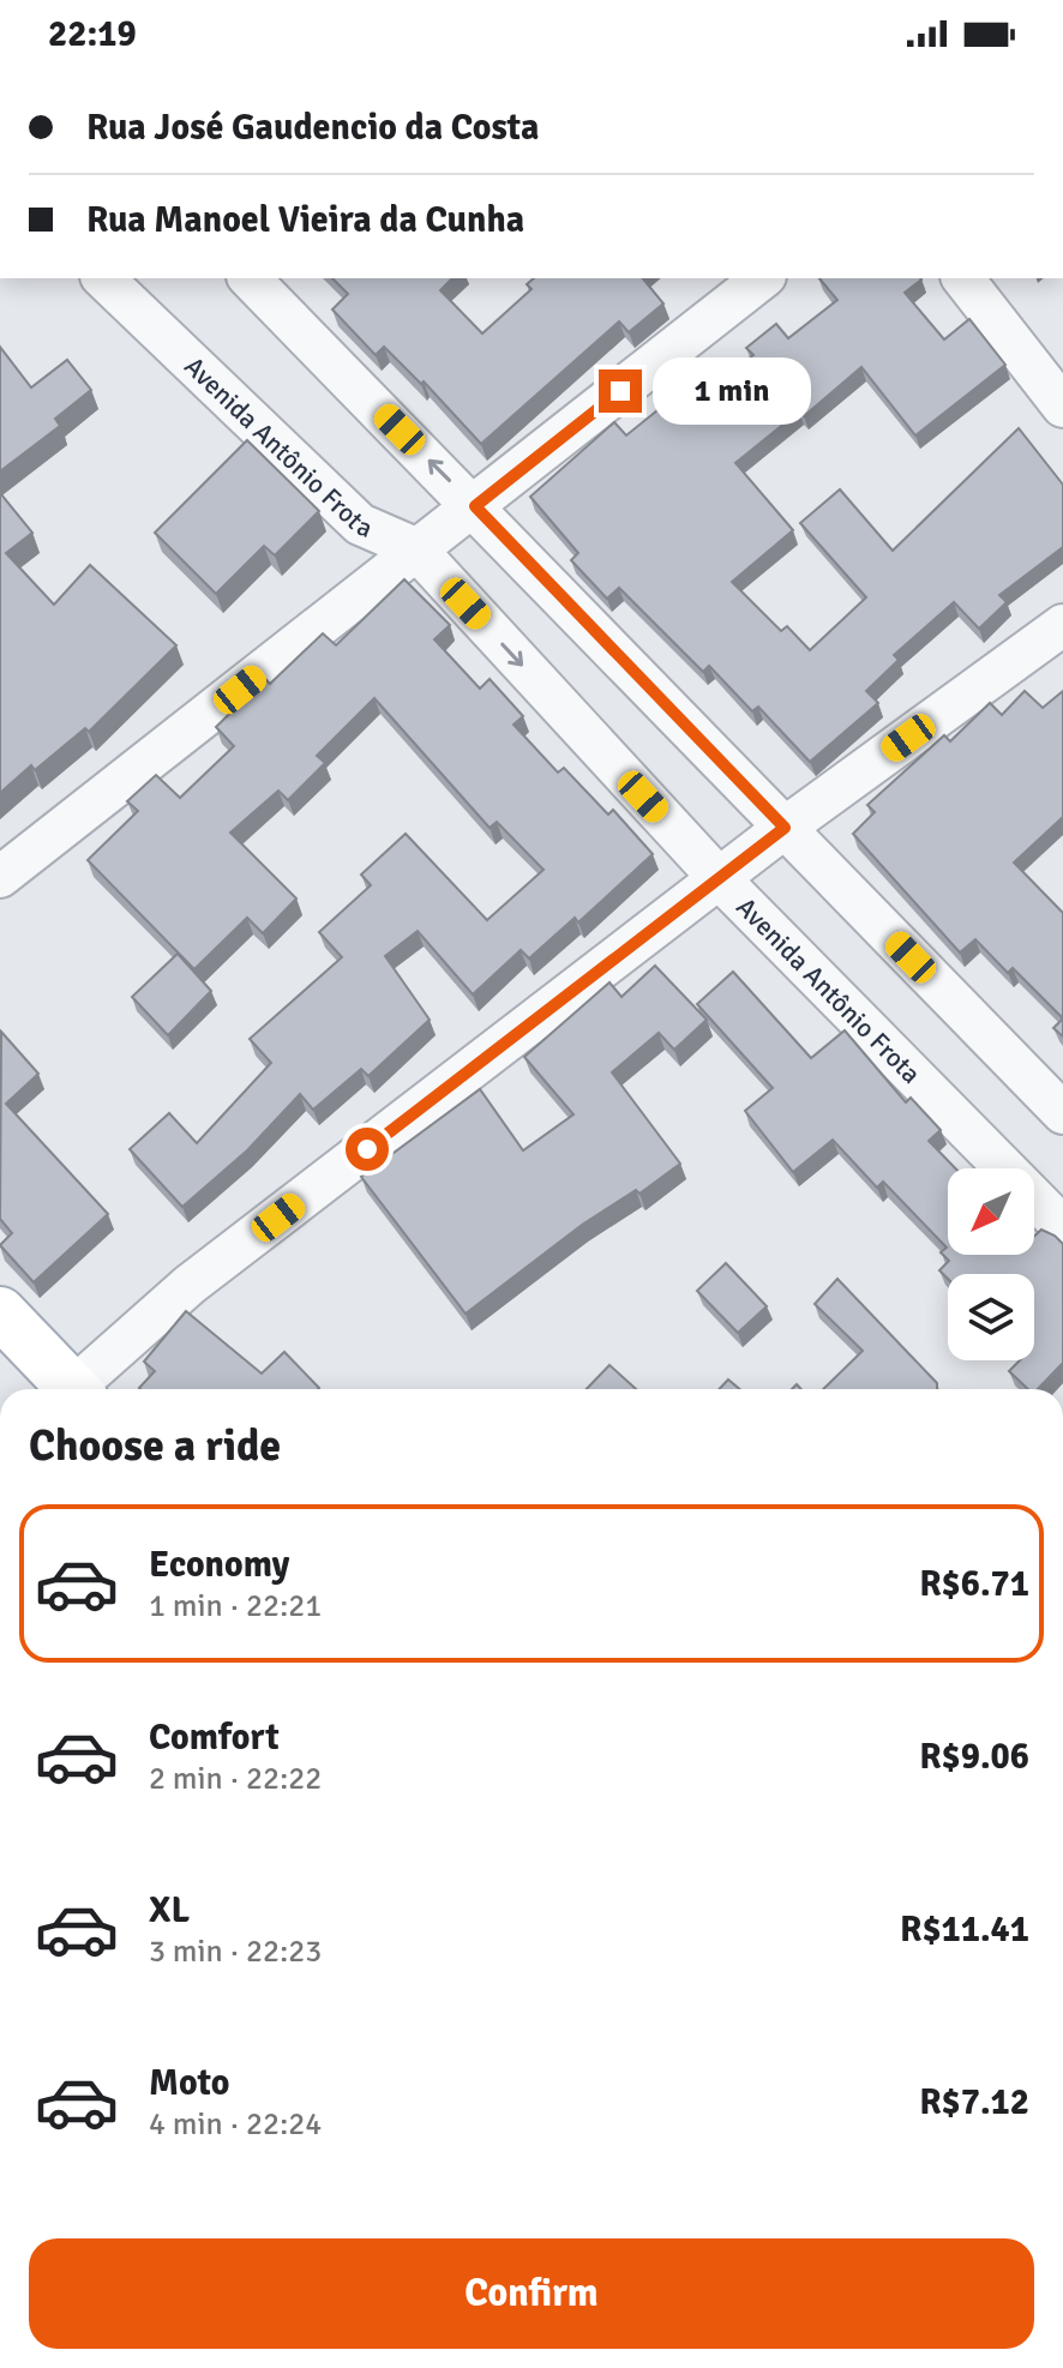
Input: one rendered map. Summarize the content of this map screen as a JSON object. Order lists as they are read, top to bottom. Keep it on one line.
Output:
{"streets":{"street":["Avenida Antônio Frota"]},"north":"bottom left","page":{"status":"22:19","banner":["Rua José Gaudencio da Costa","Rua Manoel Vieira da Cunha"],"bubble":"1 min","heading":"Choose a ride","list":[{"name":"Economy","note":"1 min · 22:21","value":"R$6.71"},{"name":"Comfort","note":"2 min · 22:22","value":"R$9.06"},{"name":"XL","note":"3 min · 22:23","value":"R$11.41"},{"name":"Moto","note":"4 min · 22:24","value":"R$7.12"}],"buttons":"Confirm"}}
